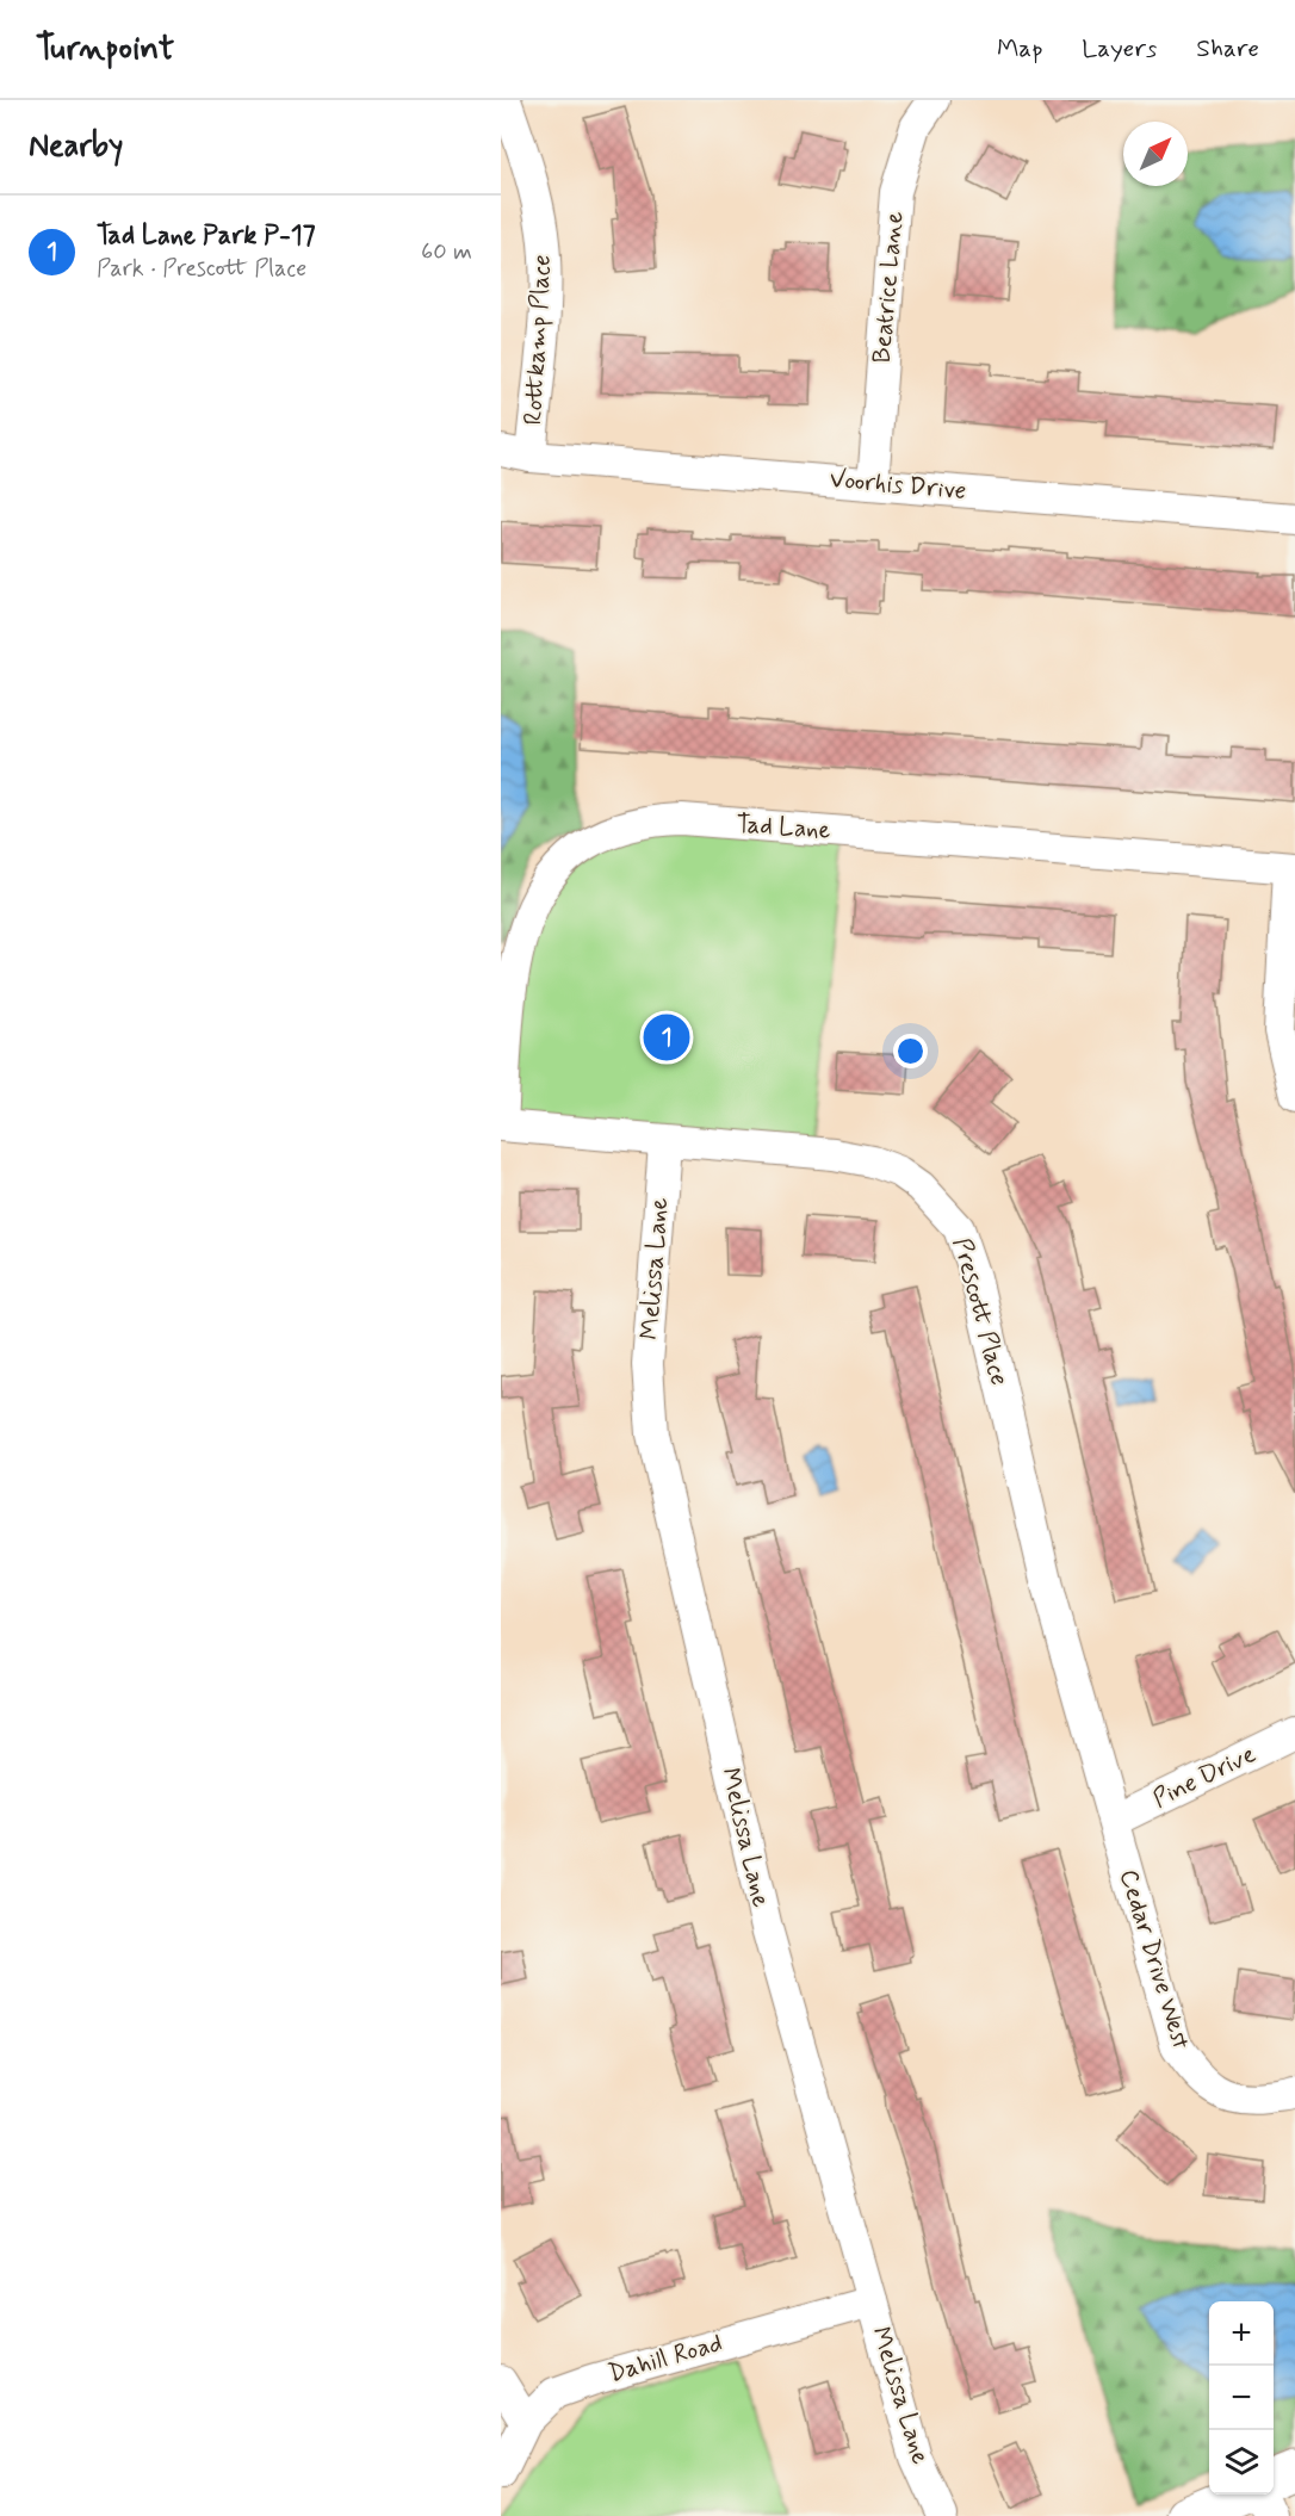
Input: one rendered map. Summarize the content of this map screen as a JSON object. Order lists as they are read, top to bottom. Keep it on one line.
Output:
{"streets":{"street":["Beatrice Lane","Rottkamp Place","Voorhis Drive","Tad Lane","Melissa Lane","Prescott Place","Pine Drive","Cedar Drive West","Dahill Road"]},"crossings":[["Beatrice Lane","Voorhis Drive"],["Rottkamp Place","Voorhis Drive"],["Tad Lane","Prescott Place"],["Melissa Lane","Prescott Place"],["Melissa Lane","Dahill Road"],["Prescott Place","Pine Drive"],["Prescott Place","Cedar Drive West"],["Pine Drive","Cedar Drive West"]],"north":"top right","page":{"header":"Turnpoint","nav":["Map","Layers","Share"],"heading":"Nearby","list":[{"mark":"1","name":"Tad Lane Park P-17","note":"Park · Prescott Place","value":"60 m"}],"pins":"1","map_buttons":["+","−"]}}
